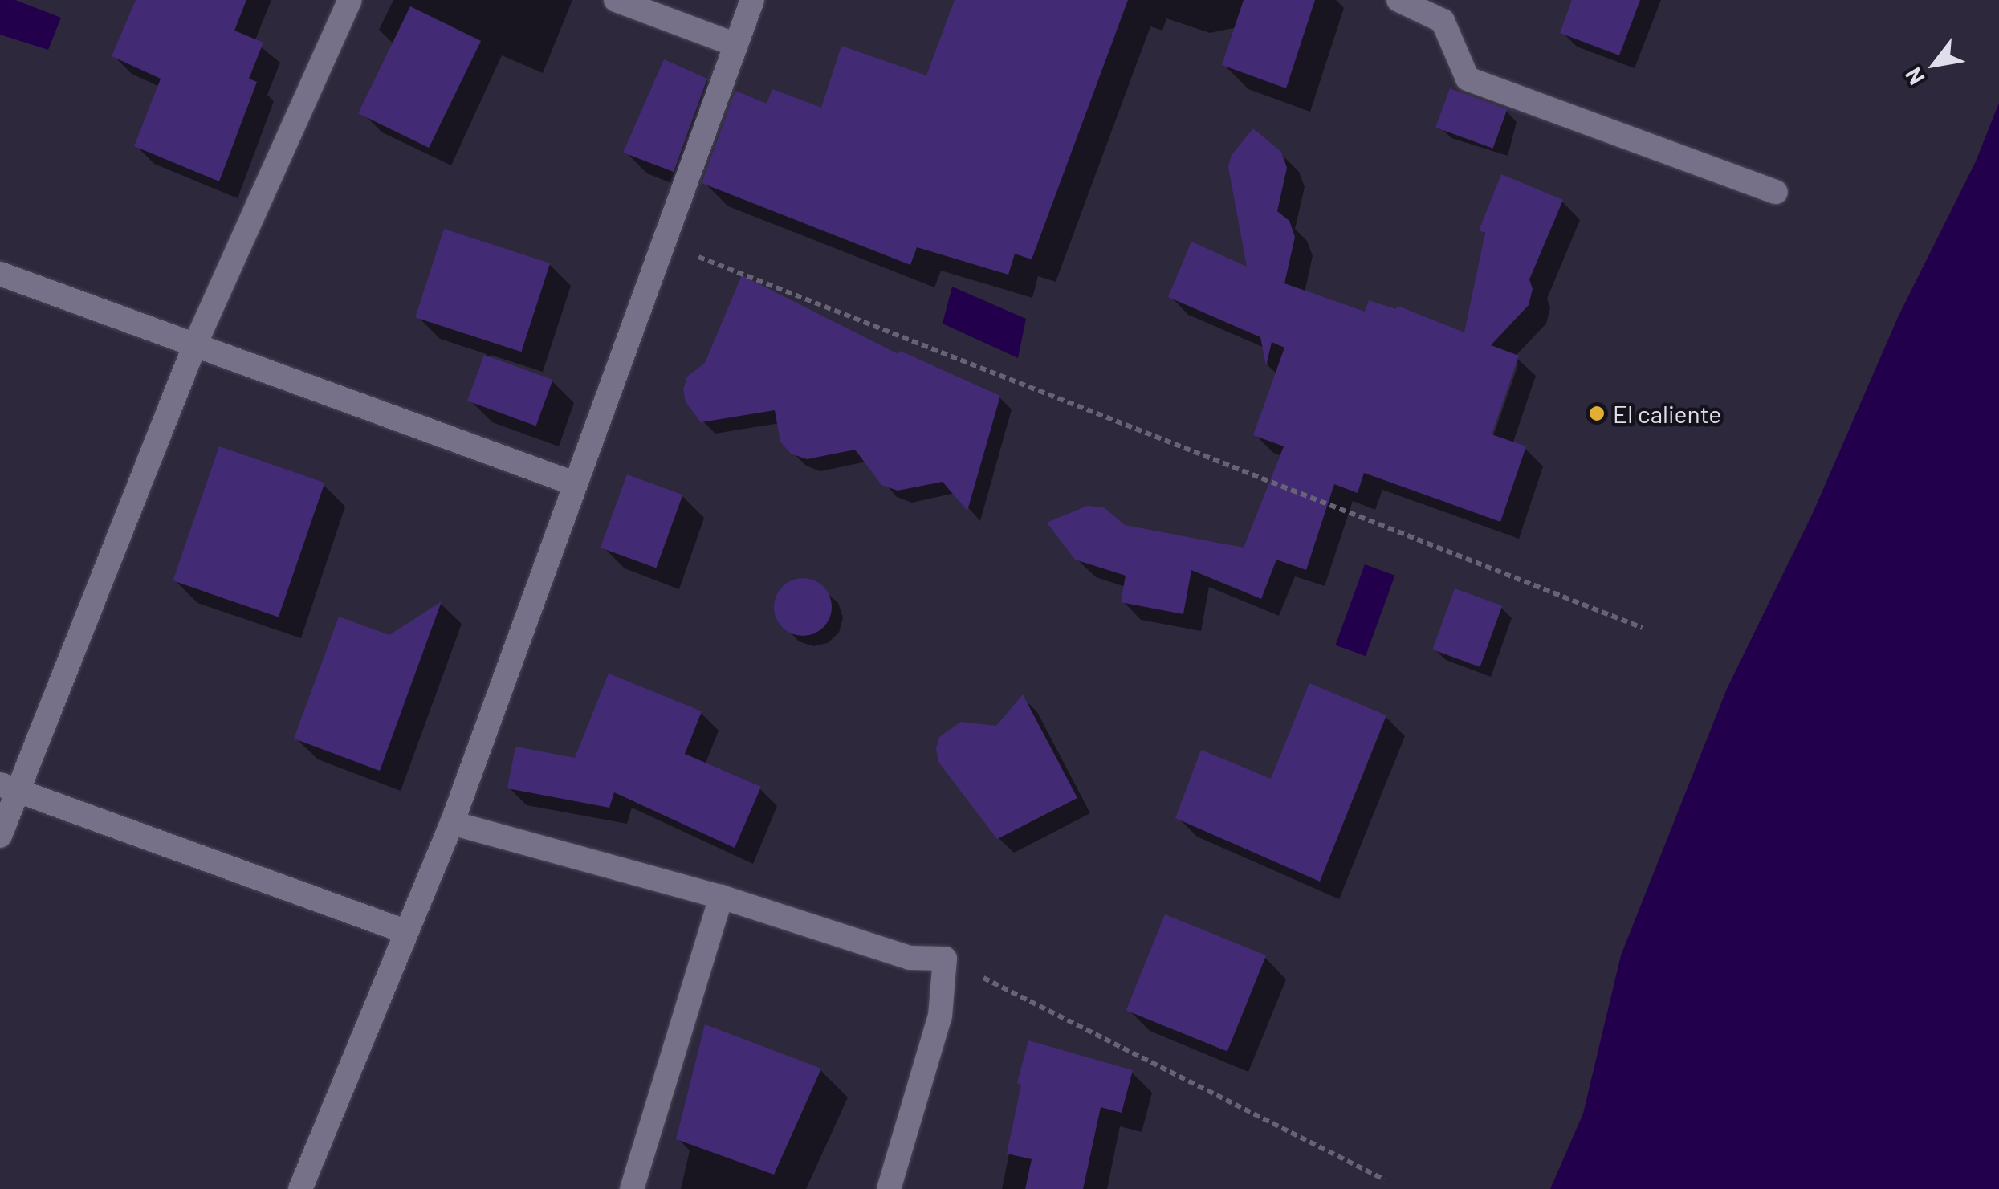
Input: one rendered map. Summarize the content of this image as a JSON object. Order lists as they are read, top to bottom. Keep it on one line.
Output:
{"places":["El caliente"],"north":"bottom left"}
